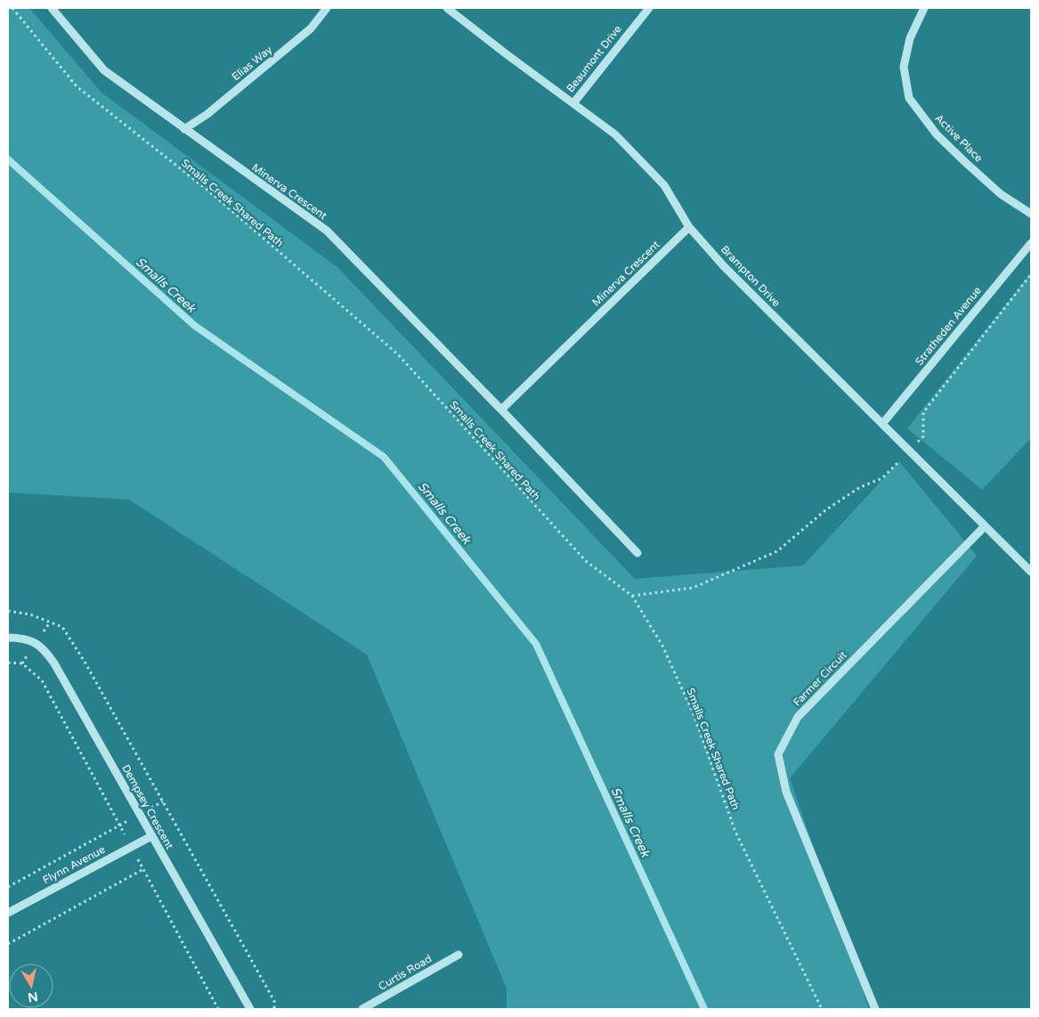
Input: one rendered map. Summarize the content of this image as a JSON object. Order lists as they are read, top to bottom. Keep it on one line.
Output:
{"streets":{"street":["Beaumont Drive","Elias Way","Active Place","Minerva Crescent","Brampton Drive","Stratheden Avenue","Farmer Circuit","Dempsey Crescent","Flynn Avenue","Curtis Road"],"path":["Smalls Creek Shared Path"]},"crossings":[["Beaumont Drive","Brampton Drive"],["Elias Way","Minerva Crescent"],["Minerva Crescent","Brampton Drive"],["Brampton Drive","Stratheden Avenue"],["Brampton Drive","Farmer Circuit"],["Dempsey Crescent","Flynn Avenue"]],"water":["Smalls Creek"],"north":"bottom"}
